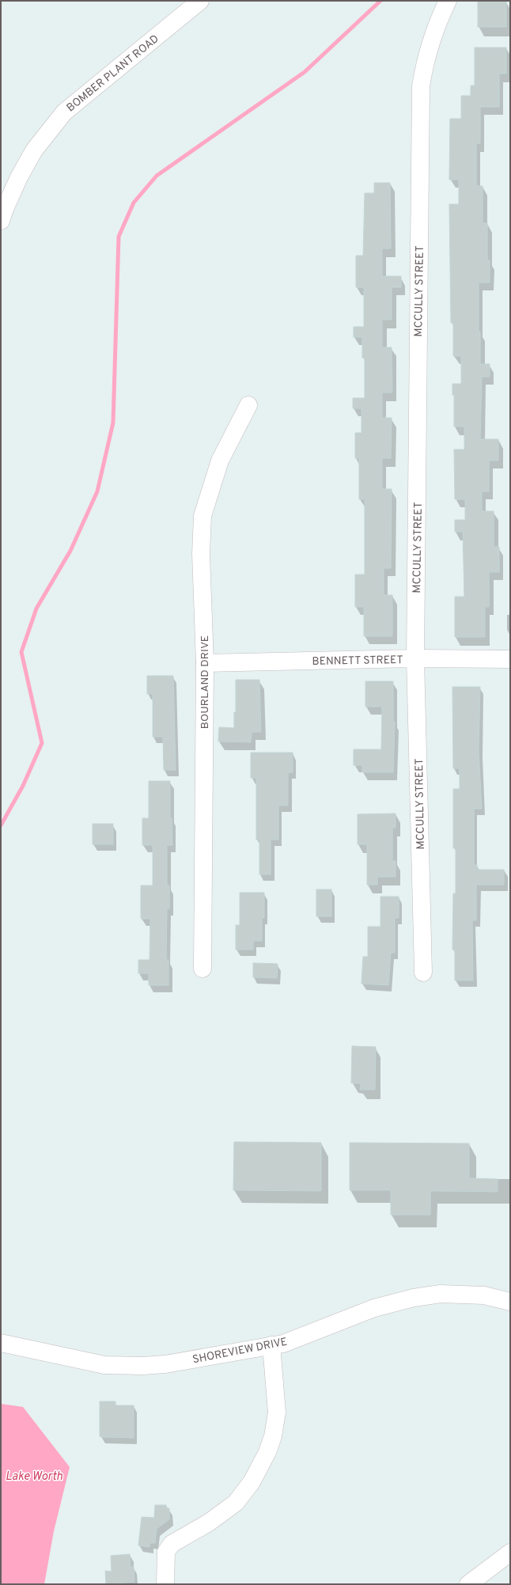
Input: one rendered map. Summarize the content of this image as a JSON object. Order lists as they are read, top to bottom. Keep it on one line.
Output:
{"streets":{"street":["BOMBER PLANT ROAD","MCCULLY STREET","BENNETT STREET","BOURLAND DRIVE","SHOREVIEW DRIVE"]},"crossings":[["MCCULLY STREET","BENNETT STREET"],["BENNETT STREET","BOURLAND DRIVE"]],"water":["Lake Worth"]}
